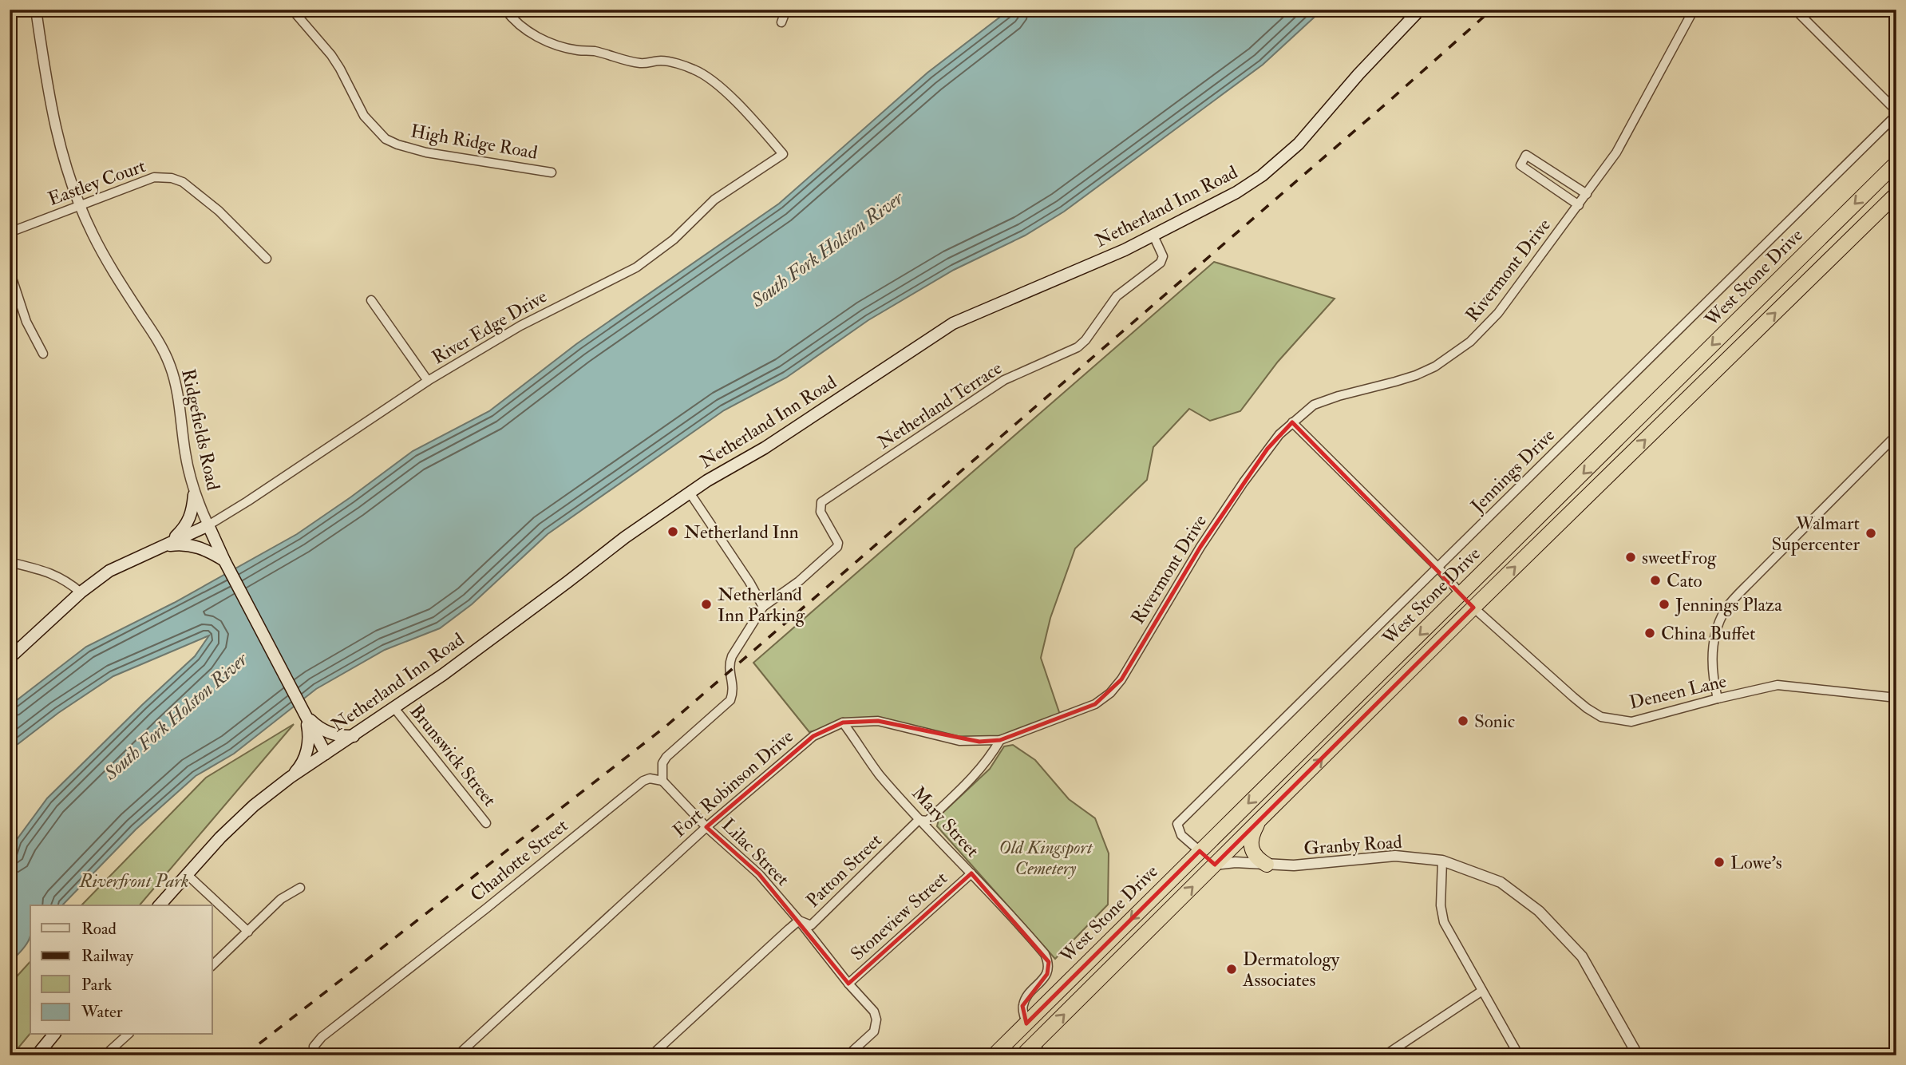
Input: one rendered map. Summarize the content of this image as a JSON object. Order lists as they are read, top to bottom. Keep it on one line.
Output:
{"streets":{"highway":["West Stone Drive"],"main road":["Netherland Inn Road","Ridgefields Road"],"street":["High Ridge Road","Eastley Court","Rivermont Drive","River Edge Drive","Netherland Terrace","Jennings Drive","Deneen Lane","Brunswick Street","Fort Robinson Drive","Mary Street","Granby Road","Lilac Street","Charlotte Street","Patton Street","Stoneview Street"]},"crossings":[["Eastley Court","Ridgefields Road"],["Netherland Inn Road","Netherland Terrace"],["Netherland Inn Road","Ridgefields Road"],["Netherland Inn Road","Brunswick Street"],["Rivermont Drive","Fort Robinson Drive"],["West Stone Drive","Jennings Drive"],["West Stone Drive","Mary Street"],["River Edge Drive","Ridgefields Road"],["Fort Robinson Drive","Mary Street"],["Fort Robinson Drive","Lilac Street"],["Fort Robinson Drive","Patton Street"],["Mary Street","Patton Street"],["Mary Street","Stoneview Street"],["Lilac Street","Charlotte Street"],["Lilac Street","Patton Street"],["Lilac Street","Stoneview Street"]],"water":["South Fork Holston River"],"parks":["Old Kingsport Cemetery","Riverfront Park"],"places":["Netherland Inn","Walmart Supercenter","sweetFrog","Cato","Netherland Inn Parking","Jennings Plaza","China Buffet","Sonic","Lowe's","Dermatology Associates"],"legend":["Road","Railway","Park","Water"]}
